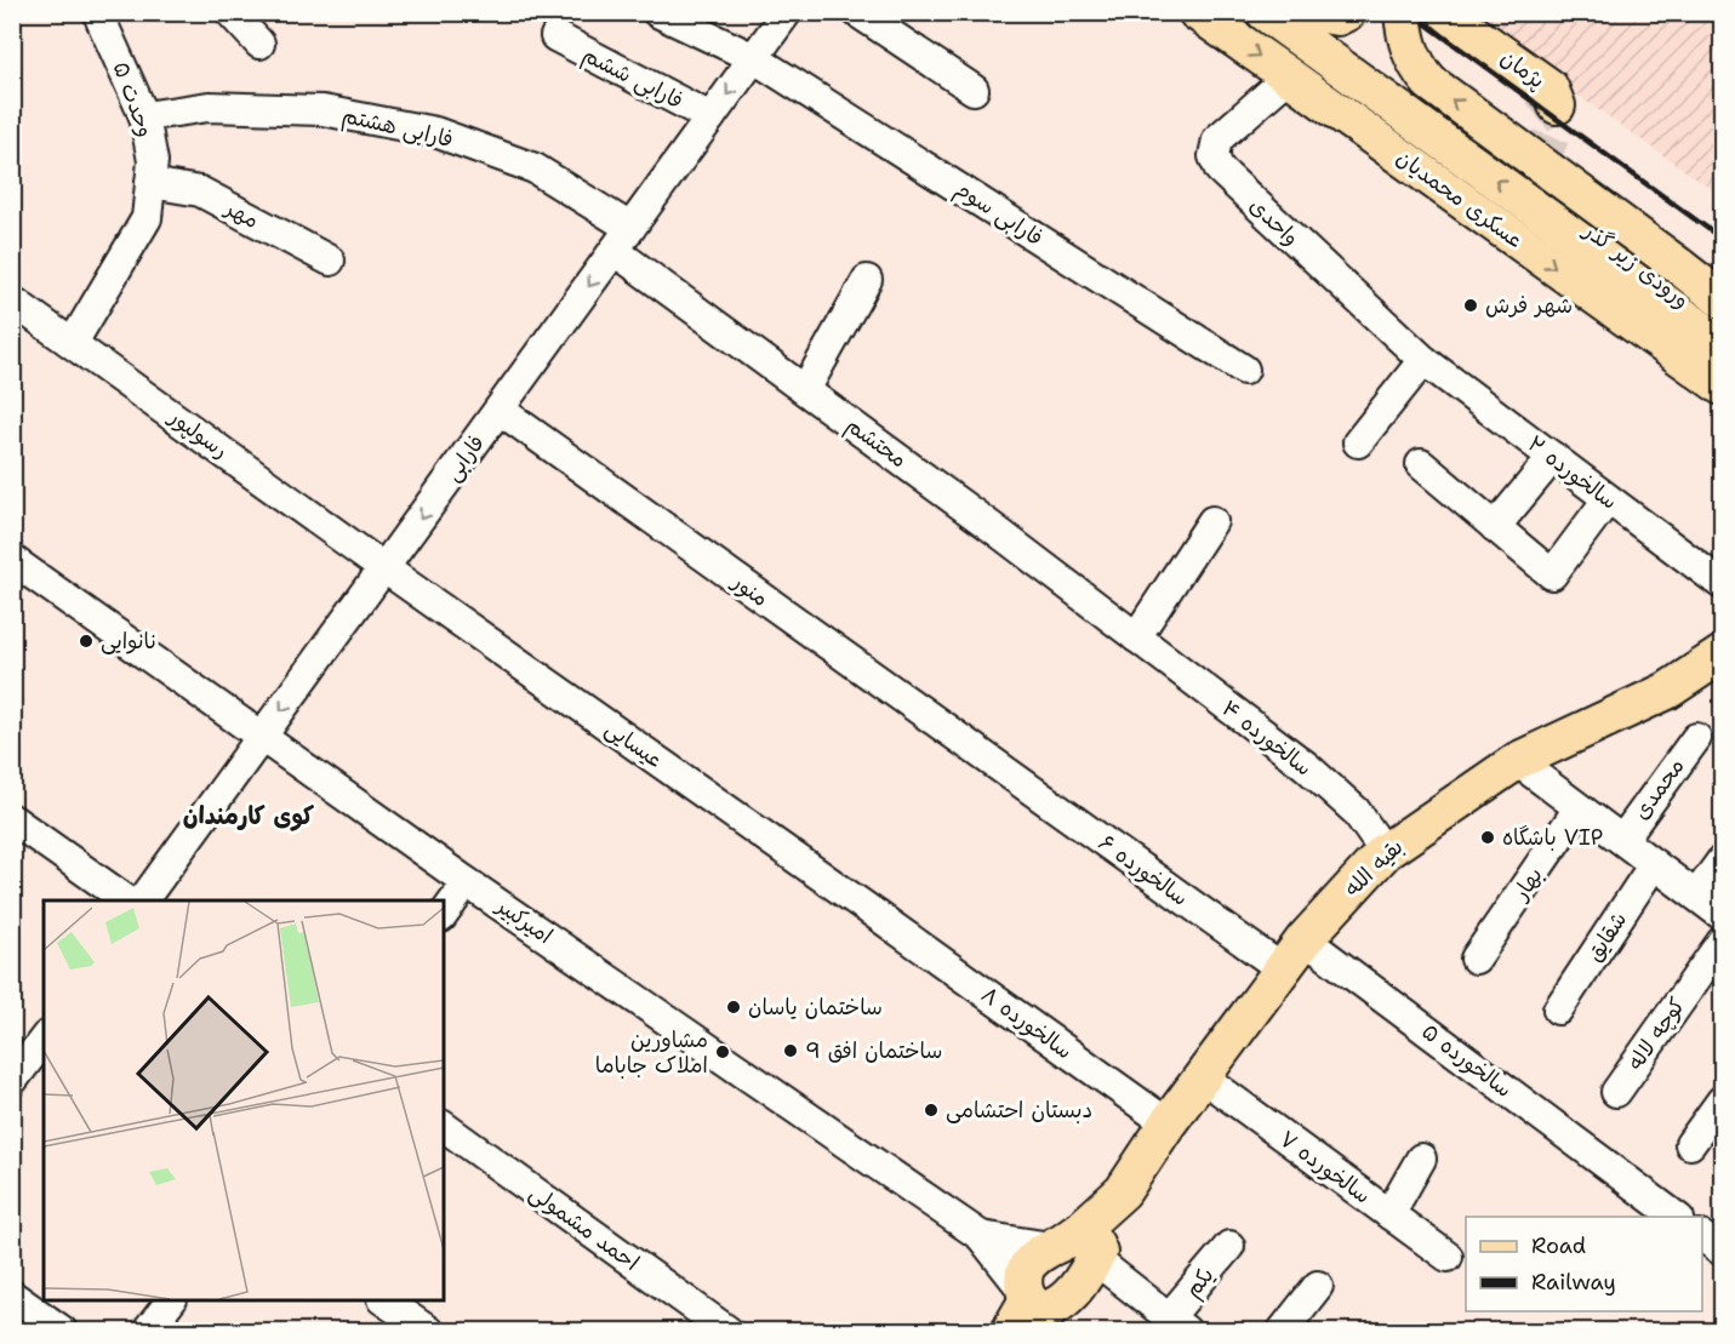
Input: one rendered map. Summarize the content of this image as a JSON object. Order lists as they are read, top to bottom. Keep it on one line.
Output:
{"streets":{"main road":["پژمان","عسکری محمدیان","ورودی زیر گذر","بقیه الله"],"street":["فارابی ششم","وحدت ۵","فارابی هشتم","فارابی سوم","مهر","واحدی","رسولپور","محتشم","فارابی","سالخورده ۲","منور","سالخورده ۴","عیسایی","محمدی","سالخورده ۶","بهار","امیرکبیر","شقایق","سالخورده ۸","کوچه لاله","سالخورده ۵","سالخورده ۷","احمد مشمولی","یکم"]},"crossings":[["فارابی ششم","فارابی"],["وحدت ۵","فارابی هشتم"],["وحدت ۵","مهر"],["وحدت ۵","رسولپور"],["فارابی هشتم","محتشم"],["فارابی هشتم","فارابی"],["عسکری محمدیان","واحدی"],["فارابی سوم","فارابی"],["واحدی","سالخورده ۲"],["رسولپور","فارابی"],["رسولپور","عیسایی"],["محتشم","فارابی"],["محتشم","سالخورده ۴"],["فارابی","منور"],["فارابی","عیسایی"],["فارابی","امیرکبیر"],["منور","سالخورده ۶"],["سالخورده ۴","بقیه الله"],["عیسایی","سالخورده ۸"],["بقیه الله","سالخورده ۶"],["بقیه الله","سالخورده ۸"],["بقیه الله","سالخورده ۵"],["بقیه الله","سالخورده ۷"]],"one_way":["فارابی"],"districts":["کوی کارمندان"],"places":["شهر فرش","نانوایی","باشگاه VIP","ساختمان یاسان","ساختمان افق 9","مشاورین املاک جاباما","دبستان احتشامی"],"legend":["Road","Railway"]}
